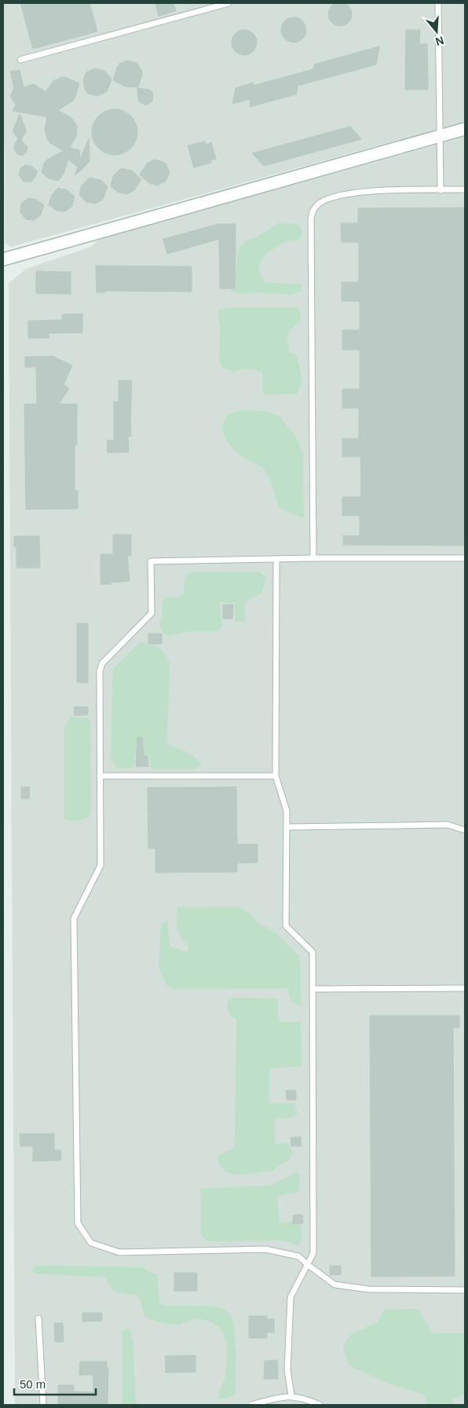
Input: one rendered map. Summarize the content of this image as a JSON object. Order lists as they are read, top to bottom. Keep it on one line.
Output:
{"scale_bar":"50 m","north":"bottom"}
